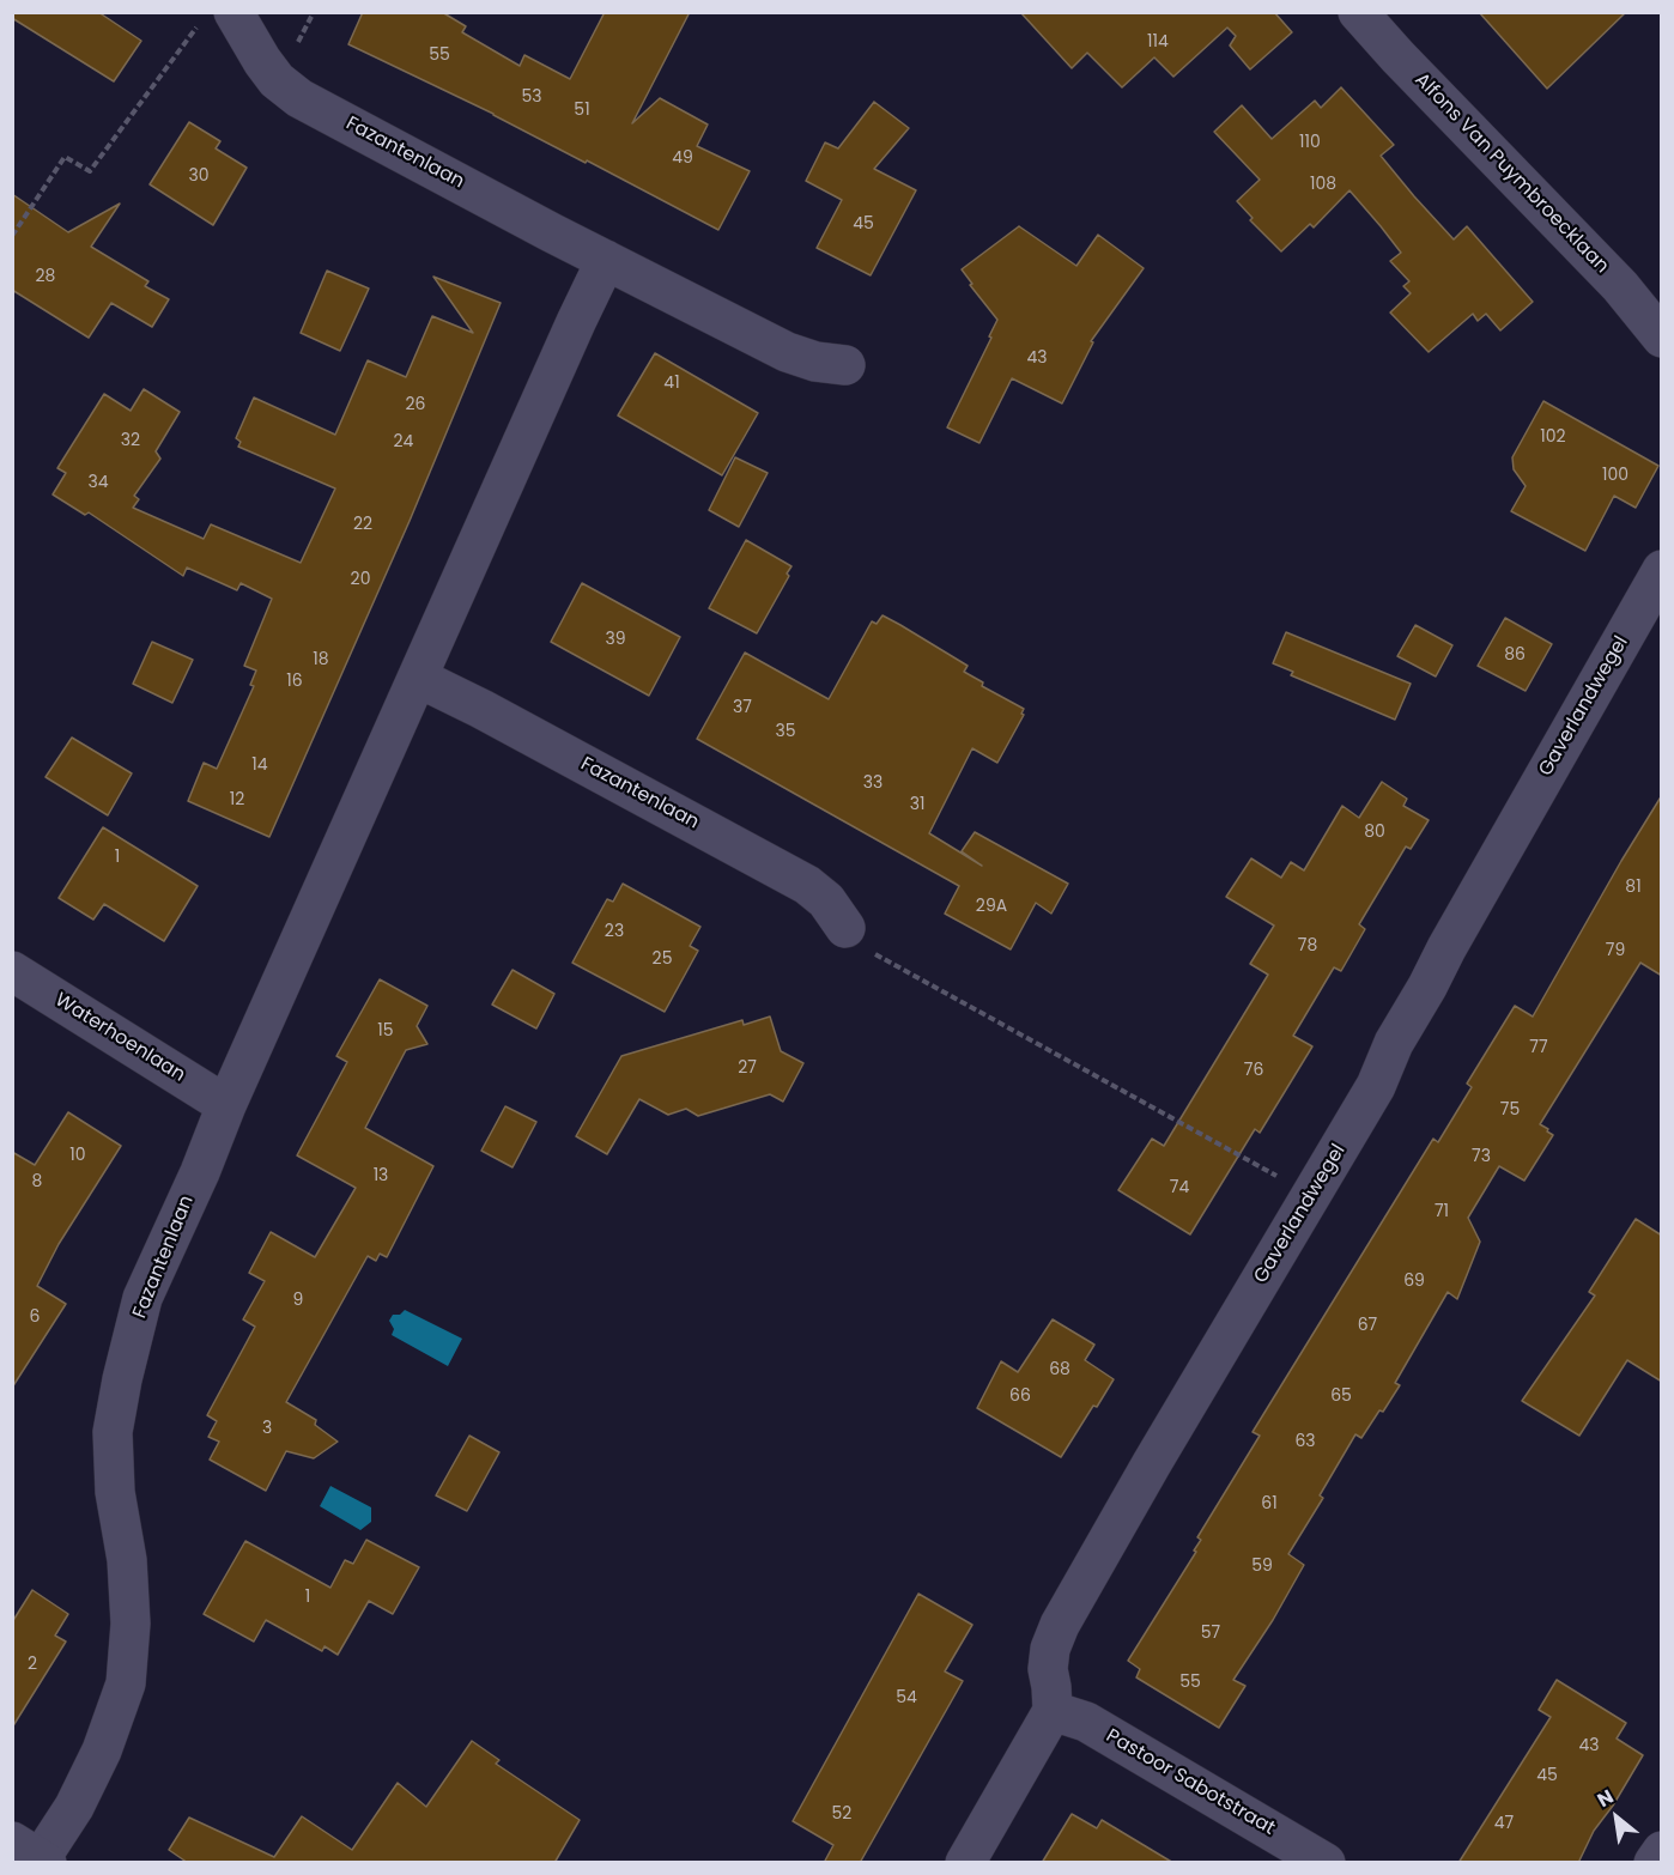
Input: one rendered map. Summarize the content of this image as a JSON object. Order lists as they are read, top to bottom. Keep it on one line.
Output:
{"streets":{"street":["Fazantenlaan","Alfons Van Puymbroecklaan","Gaverlandwegel","Waterhoenlaan","Pastoor Sabotstraat"]},"crossings":[["Fazantenlaan","Waterhoenlaan"],["Gaverlandwegel","Pastoor Sabotstraat"]],"house_numbers":["114","55","53","51","110","49","30","108","45","28","43","41","26","102","32","24","100","34","22","20","39","86","18","16","37","35","14","33","12","31","80","1","81","29A","23","78","79","25","15","77","27","76","75","10","73","13","8","74","71","69","9","6","67","68","66","65","3","63","61","59","1","57","2","55","54","43","45","52","47"],"north":"top left"}
